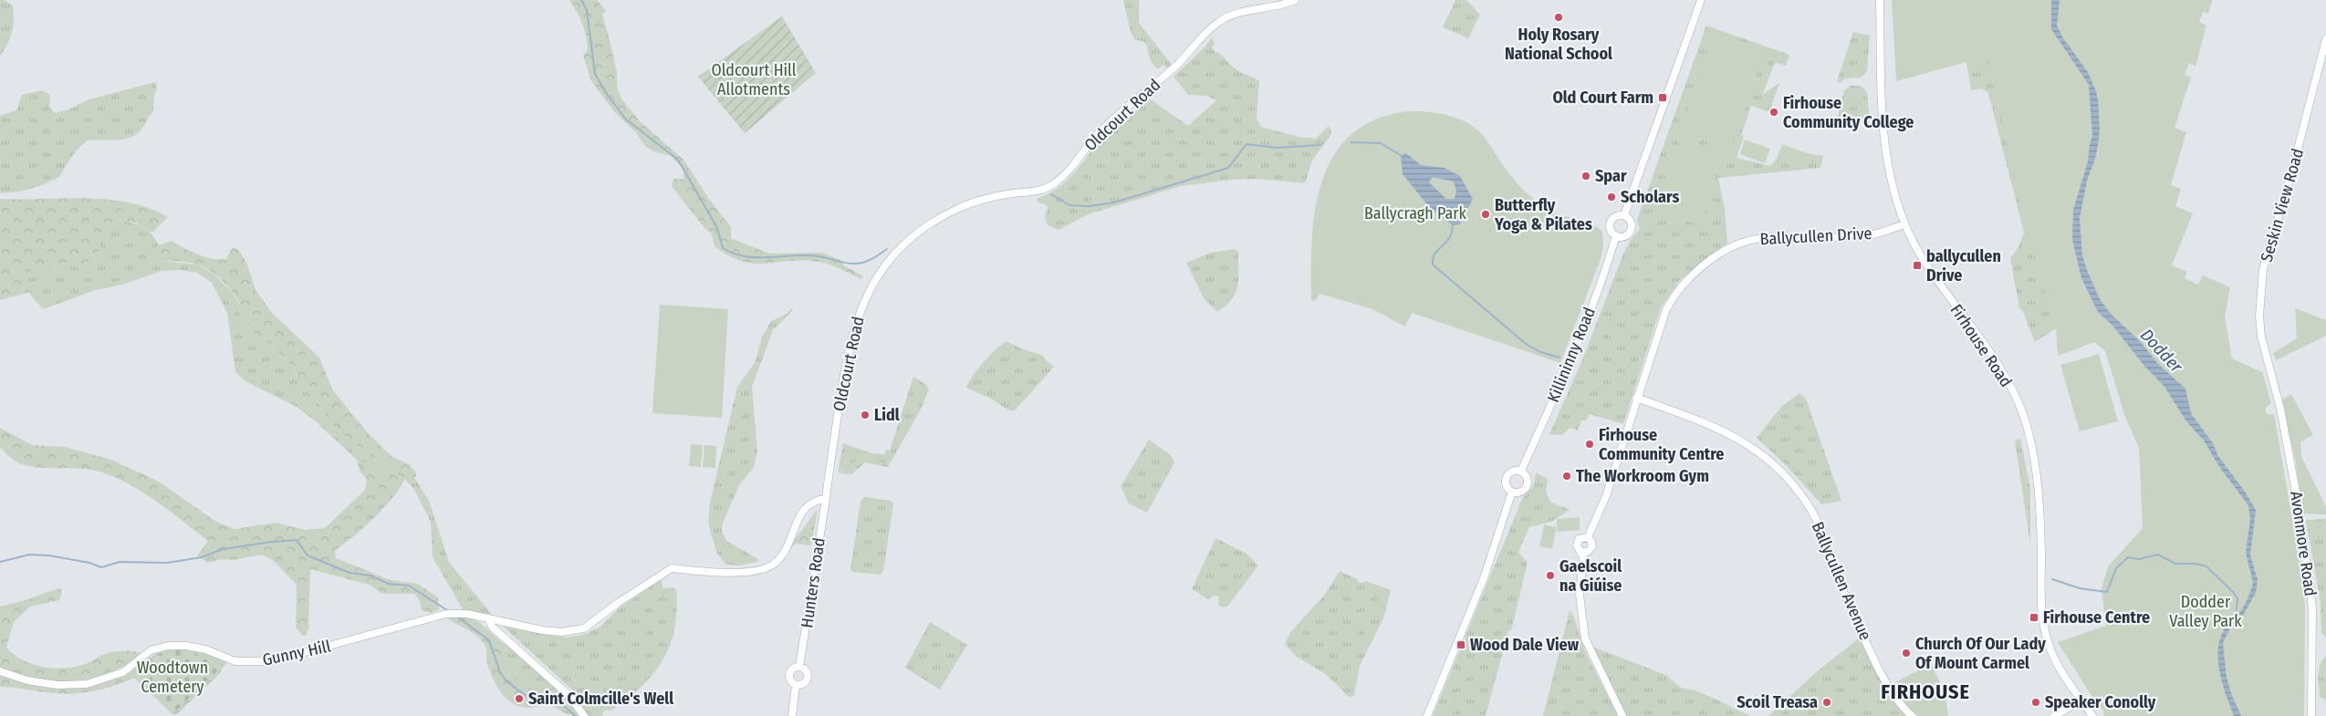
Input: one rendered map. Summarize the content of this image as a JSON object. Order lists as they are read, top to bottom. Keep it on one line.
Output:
{"streets":{"street":["Oldcourt Road","Seskin View Road","Ballycullen Drive","Firhouse Road","Killininny Road","Avonmore Road","Ballycullen Avenue","Hunters Road","Gunny Hill"]},"crossings":[["Oldcourt Road","Hunters Road"],["Seskin View Road","Avonmore Road"],["Ballycullen Drive","Firhouse Road"],["Ballycullen Drive","Ballycullen Avenue"]],"districts":["FIRHOUSE"],"water":["Dodder"],"parks":["Oldcourt Hill Allotments","Ballycragh Park","Dodder Valley Park","Woodtown Cemetery"],"places":{"other":["Holy Rosary National School","Firhouse Community College","Spar","Scholars","Butterfly Yoga & Pilates","Lidl","Firhouse Community Centre","The Workroom Gym","Gaelscoil na Giúise","Church Of Our Lady Of Mount Carmel","Saint Colmcille's Well","Scoil Treasa","Speaker Conolly"],"transit":["Old Court Farm","ballycullen Drive","Firhouse Centre","Wood Dale View"]}}
